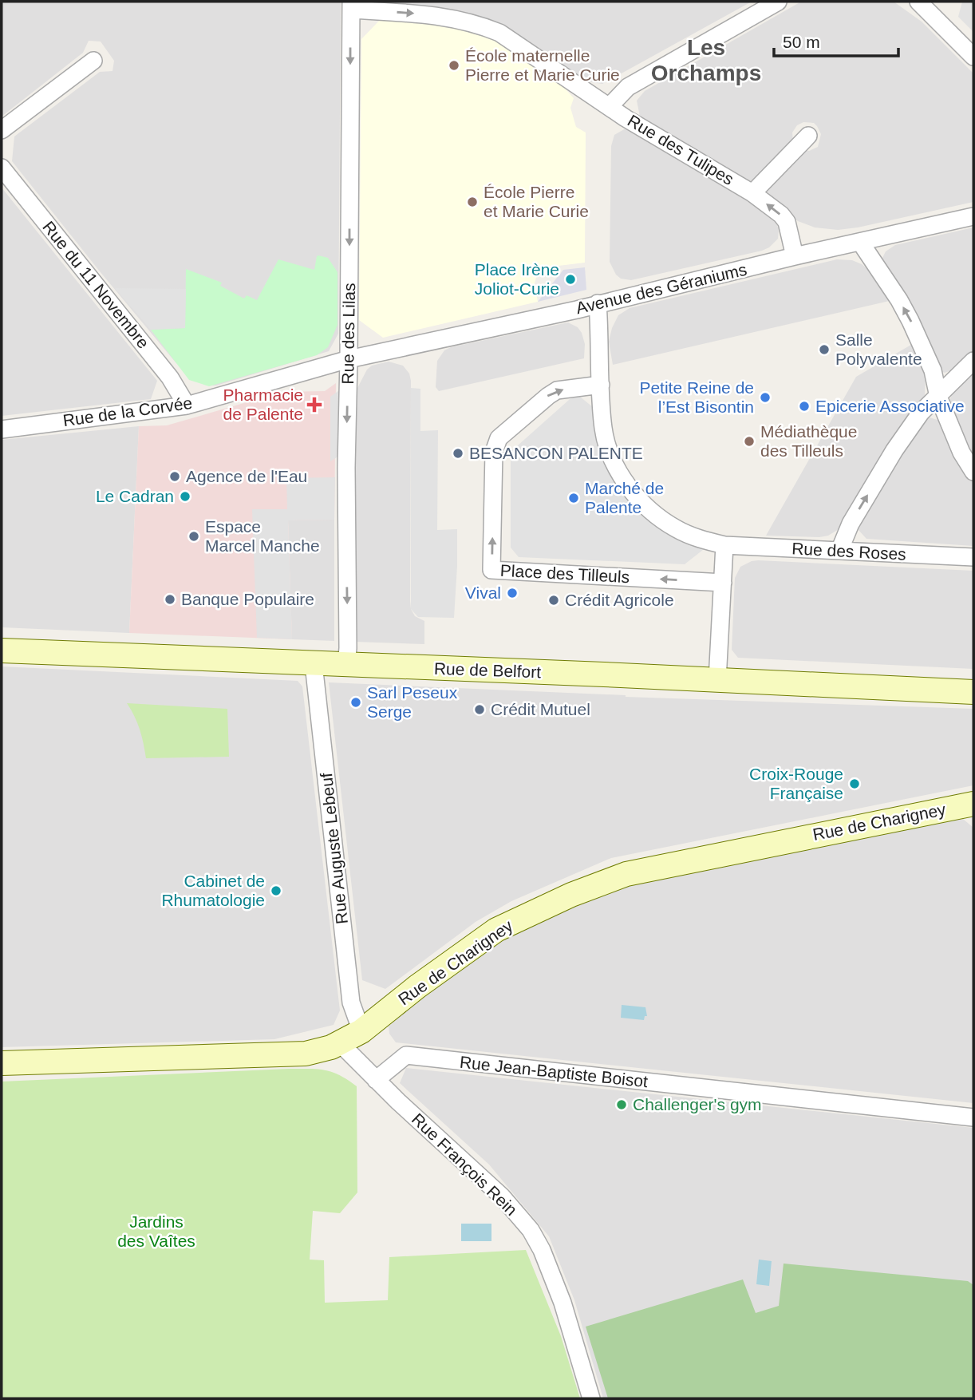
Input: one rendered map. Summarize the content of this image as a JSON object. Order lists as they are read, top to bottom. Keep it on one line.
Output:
{"streets":{"street":["Rue des Tulipes","Rue du 11 Novembre","Avenue des Géraniums","Rue des Lilas","Rue de la Corvée","Rue des Roses","Place des Tilleuls","Rue de Belfort","Rue de Charigney","Rue Auguste Lebeuf","Rue Jean-Baptiste Boisot","Rue François Rein"]},"crossings":[["Rue des Tulipes","Avenue des Géraniums"],["Rue des Tulipes","Rue des Lilas"],["Rue du 11 Novembre","Rue de la Corvée"],["Avenue des Géraniums","Rue des Lilas"],["Avenue des Géraniums","Rue de la Corvée"],["Avenue des Géraniums","Rue des Roses"],["Rue des Lilas","Rue de la Corvée"],["Rue des Lilas","Rue de Belfort"],["Rue des Roses","Place des Tilleuls"],["Rue de Belfort","Rue Auguste Lebeuf"],["Rue de Charigney","Rue Auguste Lebeuf"],["Rue de Charigney","Rue François Rein"],["Rue Jean-Baptiste Boisot","Rue François Rein"]],"one_way":["Rue des Lilas"],"districts":["Les Orchamps"],"parks":["Jardins des Vaîtes"],"places":{"other":["École maternelle Pierre et Marie Curie","École Pierre et Marie Curie","Place Irène Joliot-Curie","Salle Polyvalente","Petite Reine de l’Est Bisontin","Epicerie Associative","Médiathèque des Tilleuls","BESANCON PALENTE","Agence de l'Eau","Le Cadran","Marché de Palente","Espace Marcel Manche","Vival","Banque Populaire","Crédit Agricole","Sarl Peseux Serge","Crédit Mutuel","Croix-Rouge Française","Cabinet de Rhumatologie","Challenger's gym"],"health":["Pharmacie de Palente"]},"scale_bar":"50 m"}
